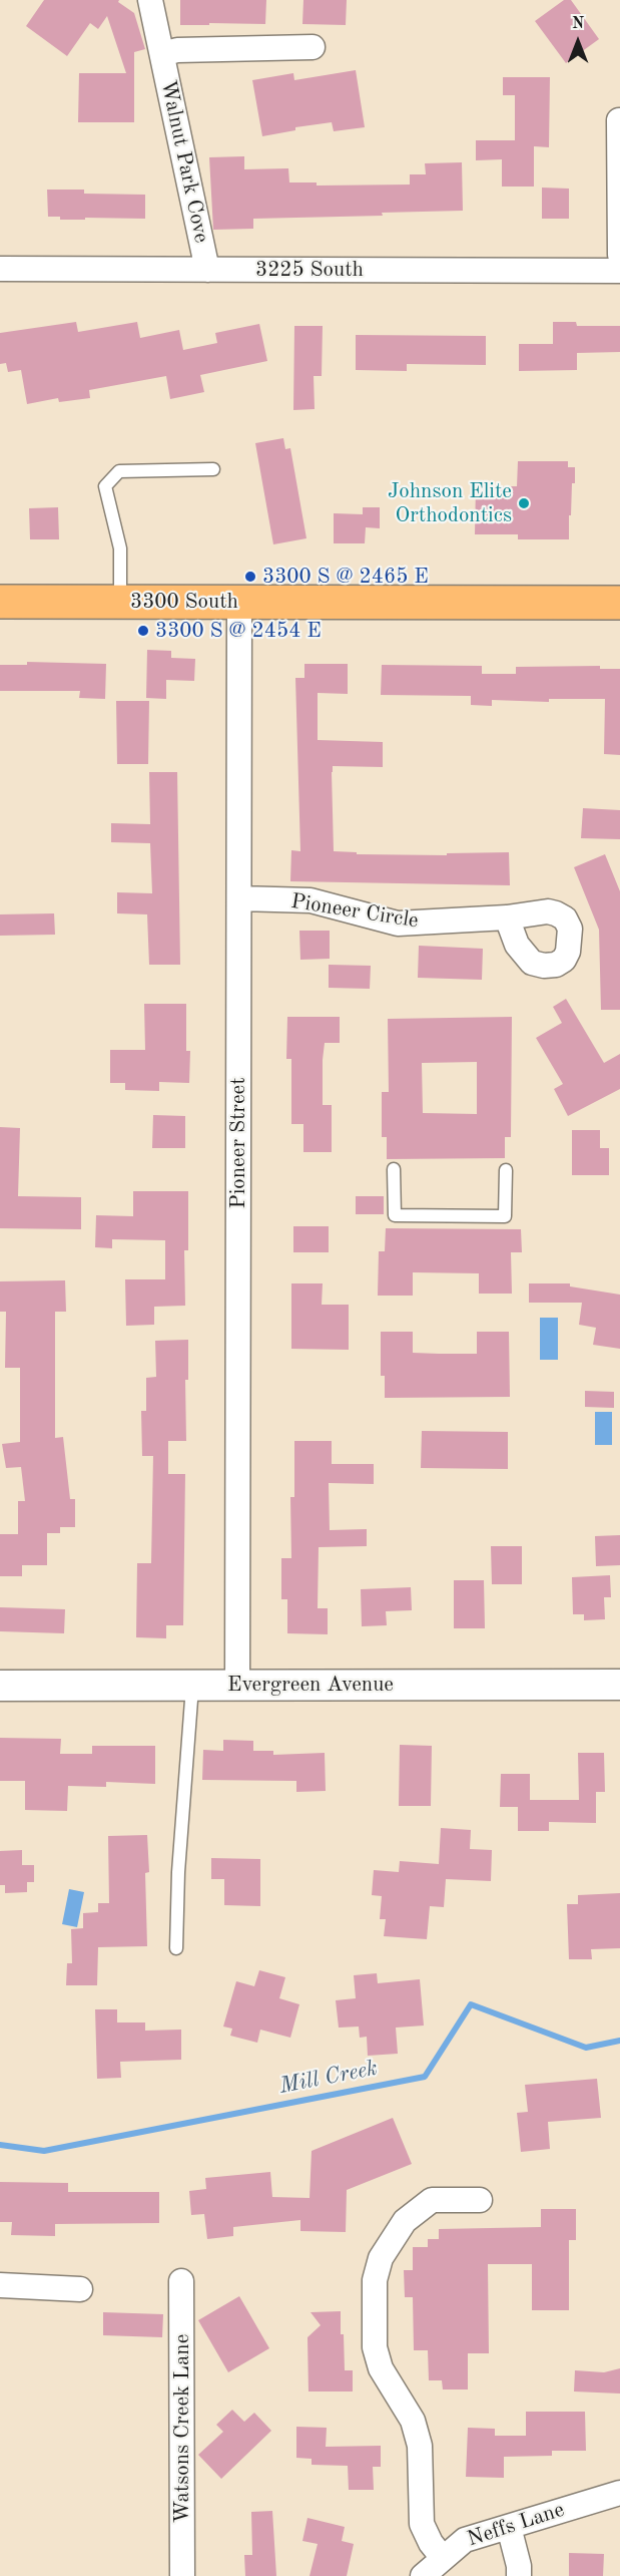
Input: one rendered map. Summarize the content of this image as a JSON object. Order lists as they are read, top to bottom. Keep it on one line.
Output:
{"streets":{"main road":["3300 South"],"street":["Walnut Park Cove","3225 South","Pioneer Circle","Pioneer Street","Evergreen Avenue","Watsons Creek Lane","Neffs Lane"]},"crossings":[["Walnut Park Cove","3225 South"],["3300 South","Pioneer Street"],["Pioneer Circle","Pioneer Street"],["Pioneer Street","Evergreen Avenue"]],"water":["Mill Creek"],"places":["Johnson Elite Orthodontics","3300 S @ 2465 E","3300 S @ 2454 E"],"north":"top"}
